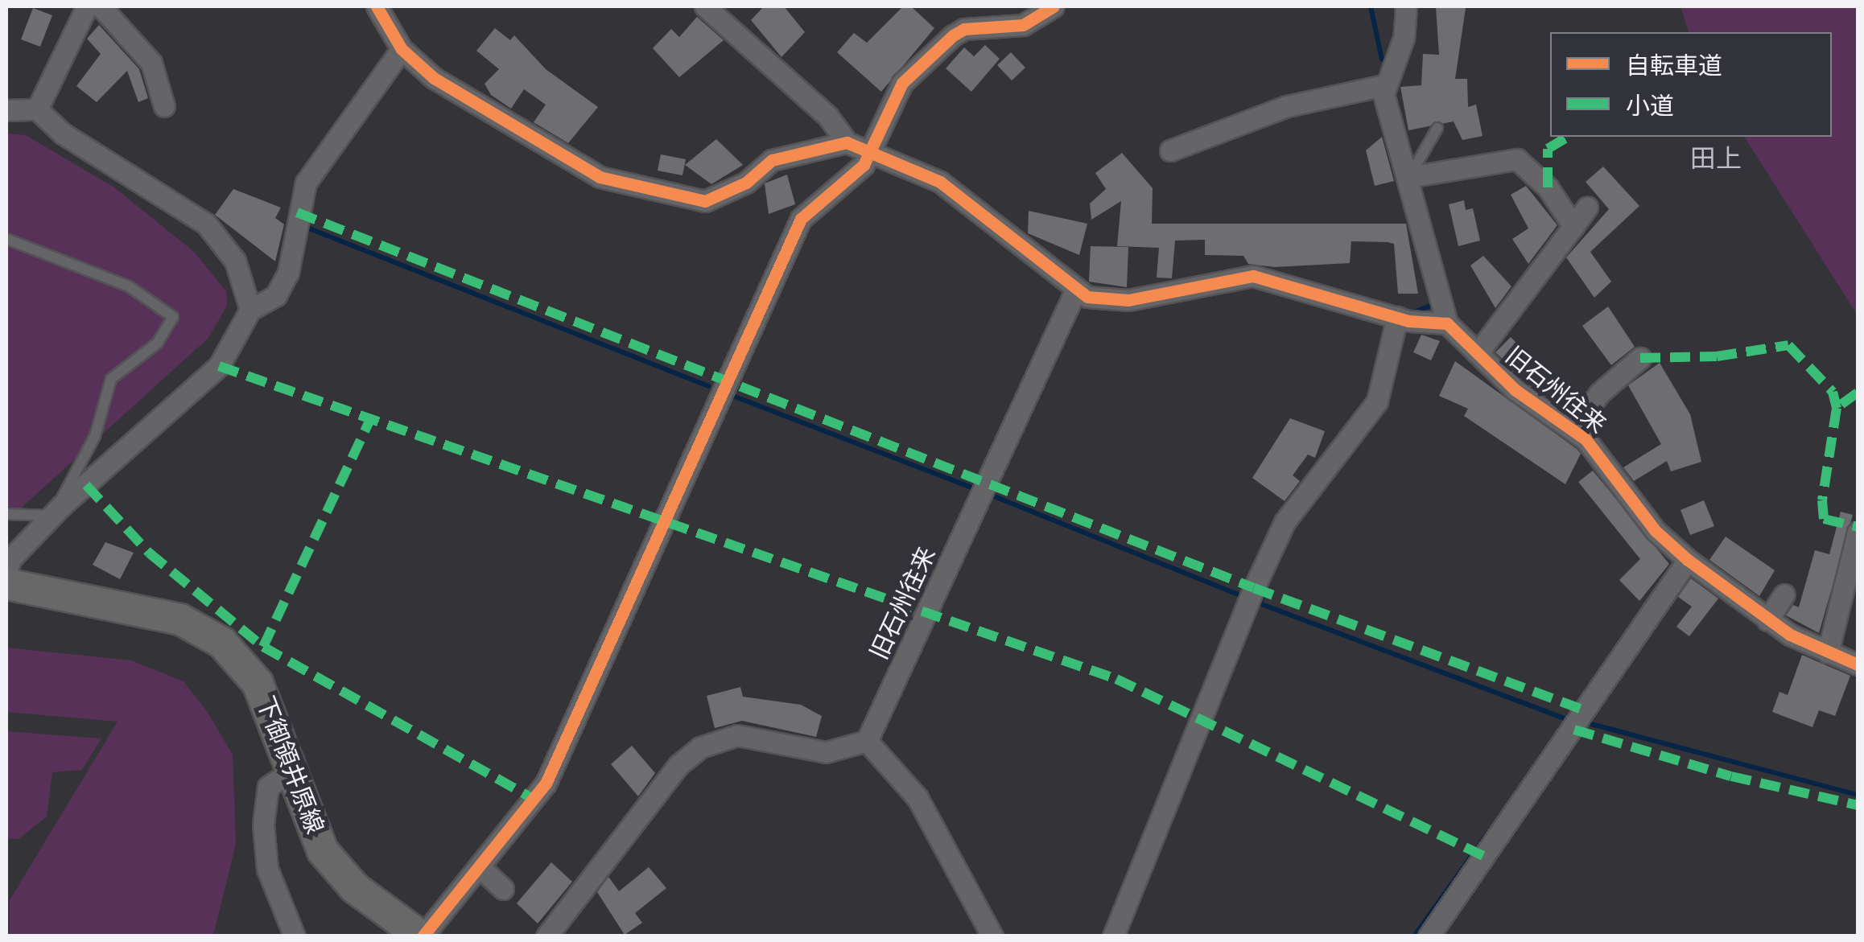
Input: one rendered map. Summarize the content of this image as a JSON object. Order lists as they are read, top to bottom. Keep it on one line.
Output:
{"streets":{"main road":["下御領井原線"],"street":["旧石州往来"]},"districts":["田上"],"legend":["自転車道","小道"]}
